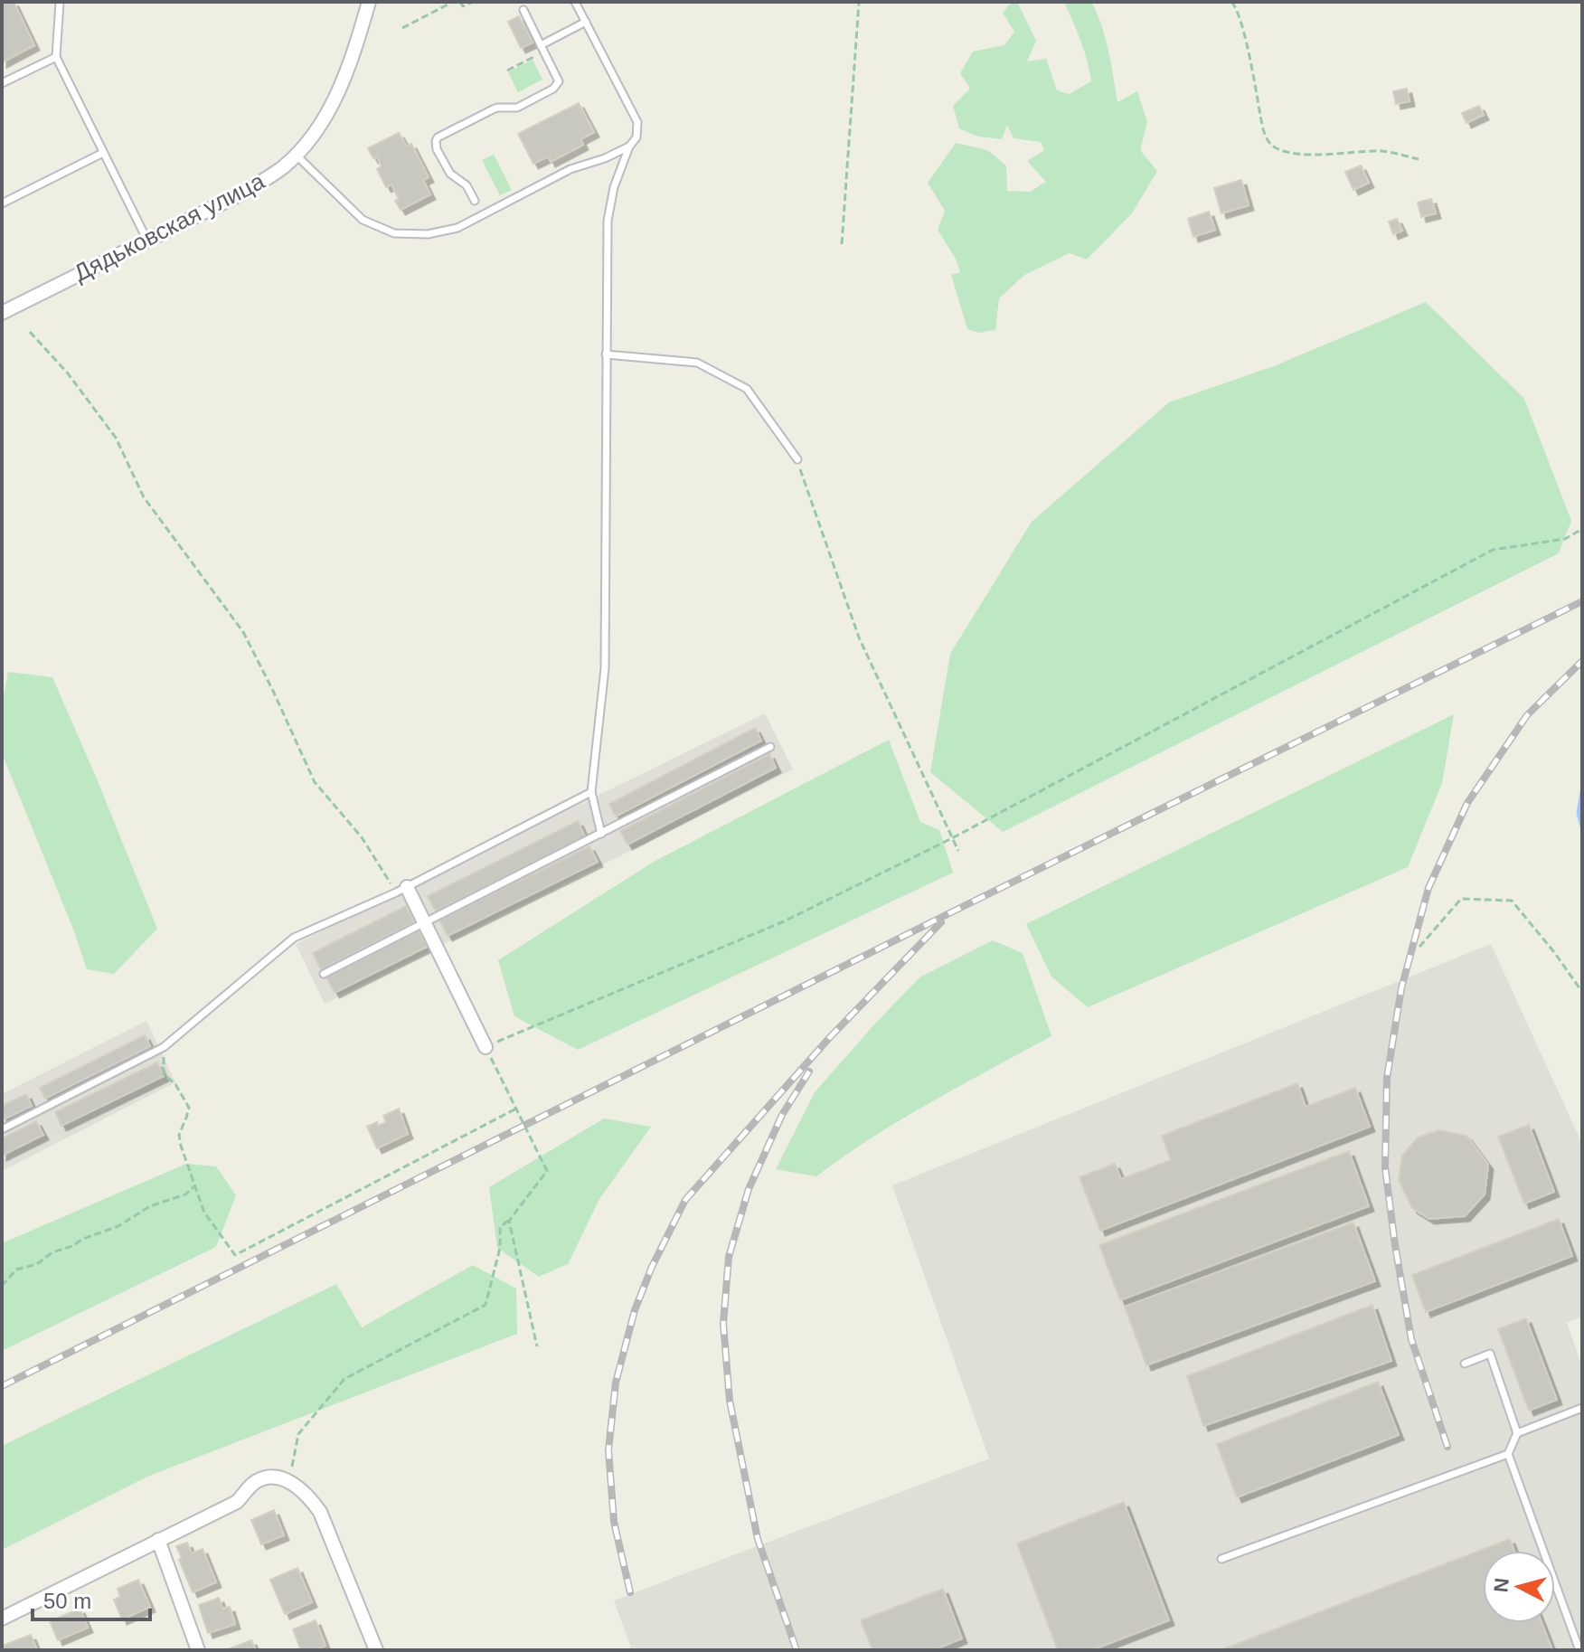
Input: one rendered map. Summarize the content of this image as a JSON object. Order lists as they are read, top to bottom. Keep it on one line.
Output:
{"streets":{"street":["Дядьковская улица"]},"scale_bar":"50 m","north":"left"}
